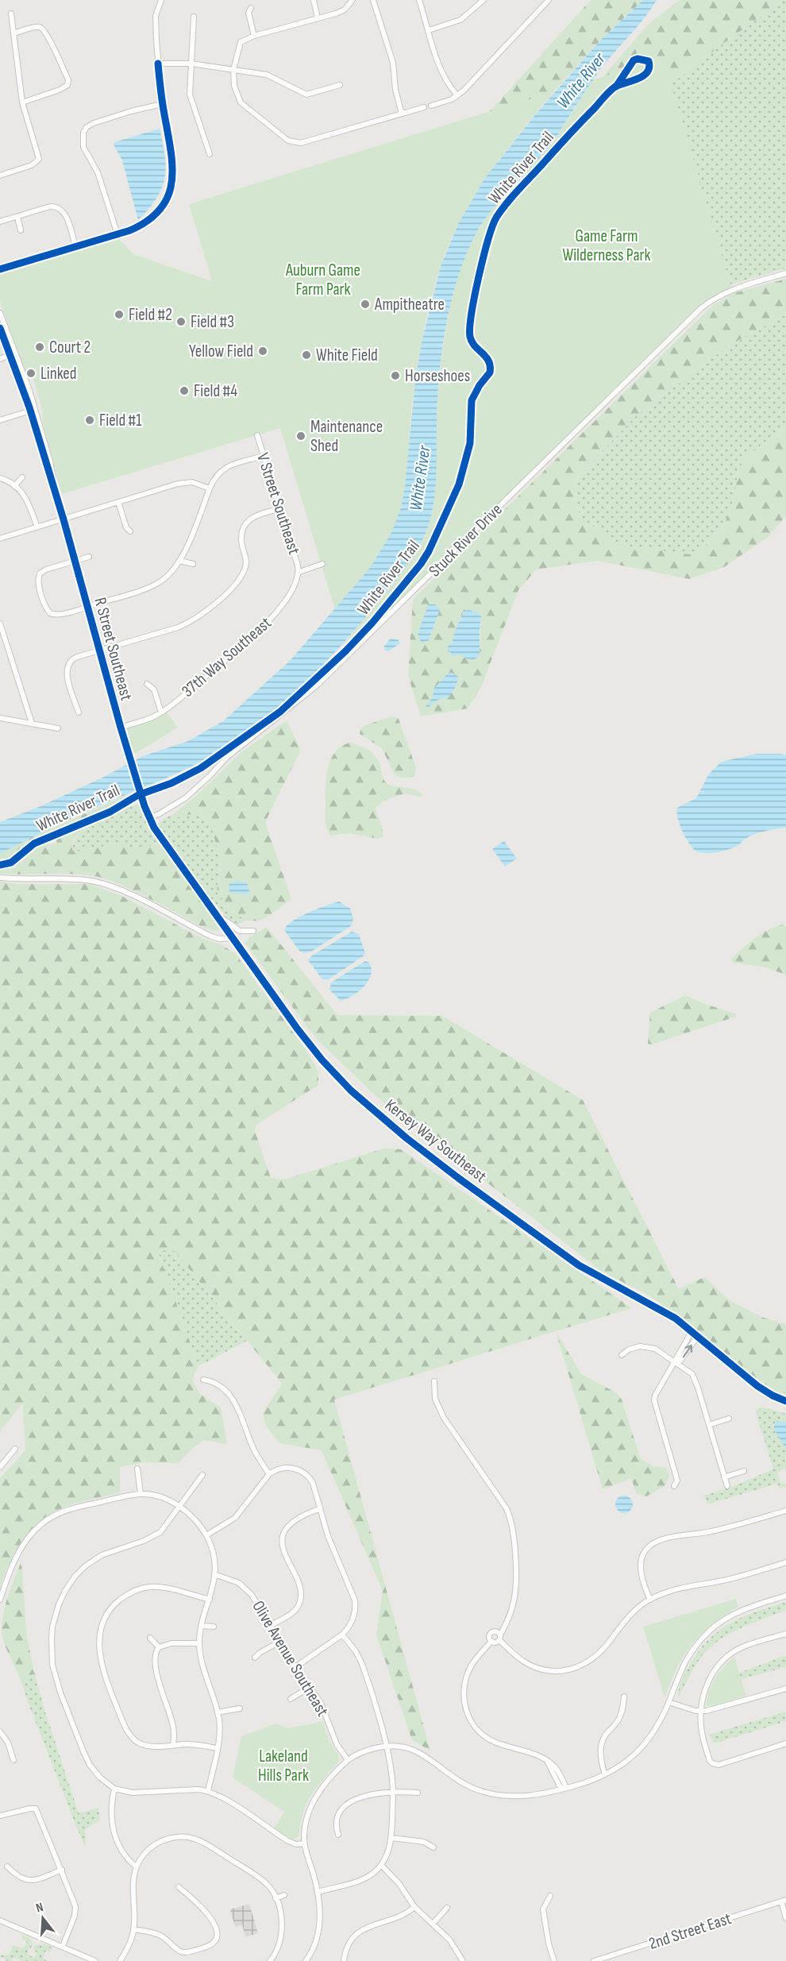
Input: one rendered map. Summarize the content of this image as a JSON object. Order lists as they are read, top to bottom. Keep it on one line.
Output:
{"streets":{"street":["V Street Southeast","Stuck River Drive","R Street Southeast","37th Way Southeast","Kersey Way Southeast","Olive Avenue Southeast","2nd Street East"],"cycle path":["White River Trail"]},"crossings":[["V Street Southeast","37th Way Southeast"],["Stuck River Drive","R Street Southeast"],["Stuck River Drive","Kersey Way Southeast"],["R Street Southeast","37th Way Southeast"],["R Street Southeast","Kersey Way Southeast"]],"water":["White River"],"parks":["Game Farm Wilderness Park","Auburn Game Farm Park","Lakeland Hills Park"],"places":["Ampitheatre","Field #2","Field #3","Court 2","Yellow Field","White Field","Linked","Horseshoes","Field #4","Field #1","Maintenance Shed"],"north":"top"}
